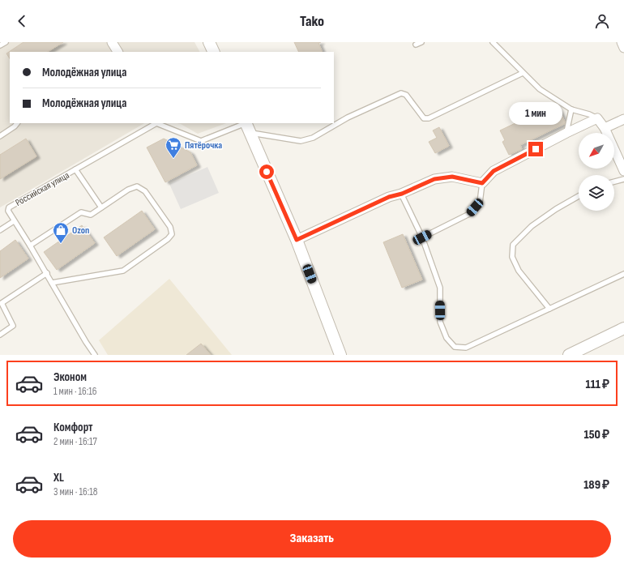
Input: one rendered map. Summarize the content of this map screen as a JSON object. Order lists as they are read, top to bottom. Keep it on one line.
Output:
{"streets":{"lane":["Российская улица"]},"places":{"supermarket":["Пятёрочка"],"shop":["Ozon"]},"north":"bottom left","page":{"header":"Tako","banner":["Молодёжная улица","Молодёжная улица"],"bubble":"1 мин","list":[{"name":"Эконом","note":"1 мин · 16:16","value":"111 ₽"},{"name":"Комфорт","note":"2 мин · 16:17","value":"150 ₽"},{"name":"XL","note":"3 мин · 16:18","value":"189 ₽"}],"buttons":"Заказать"}}
